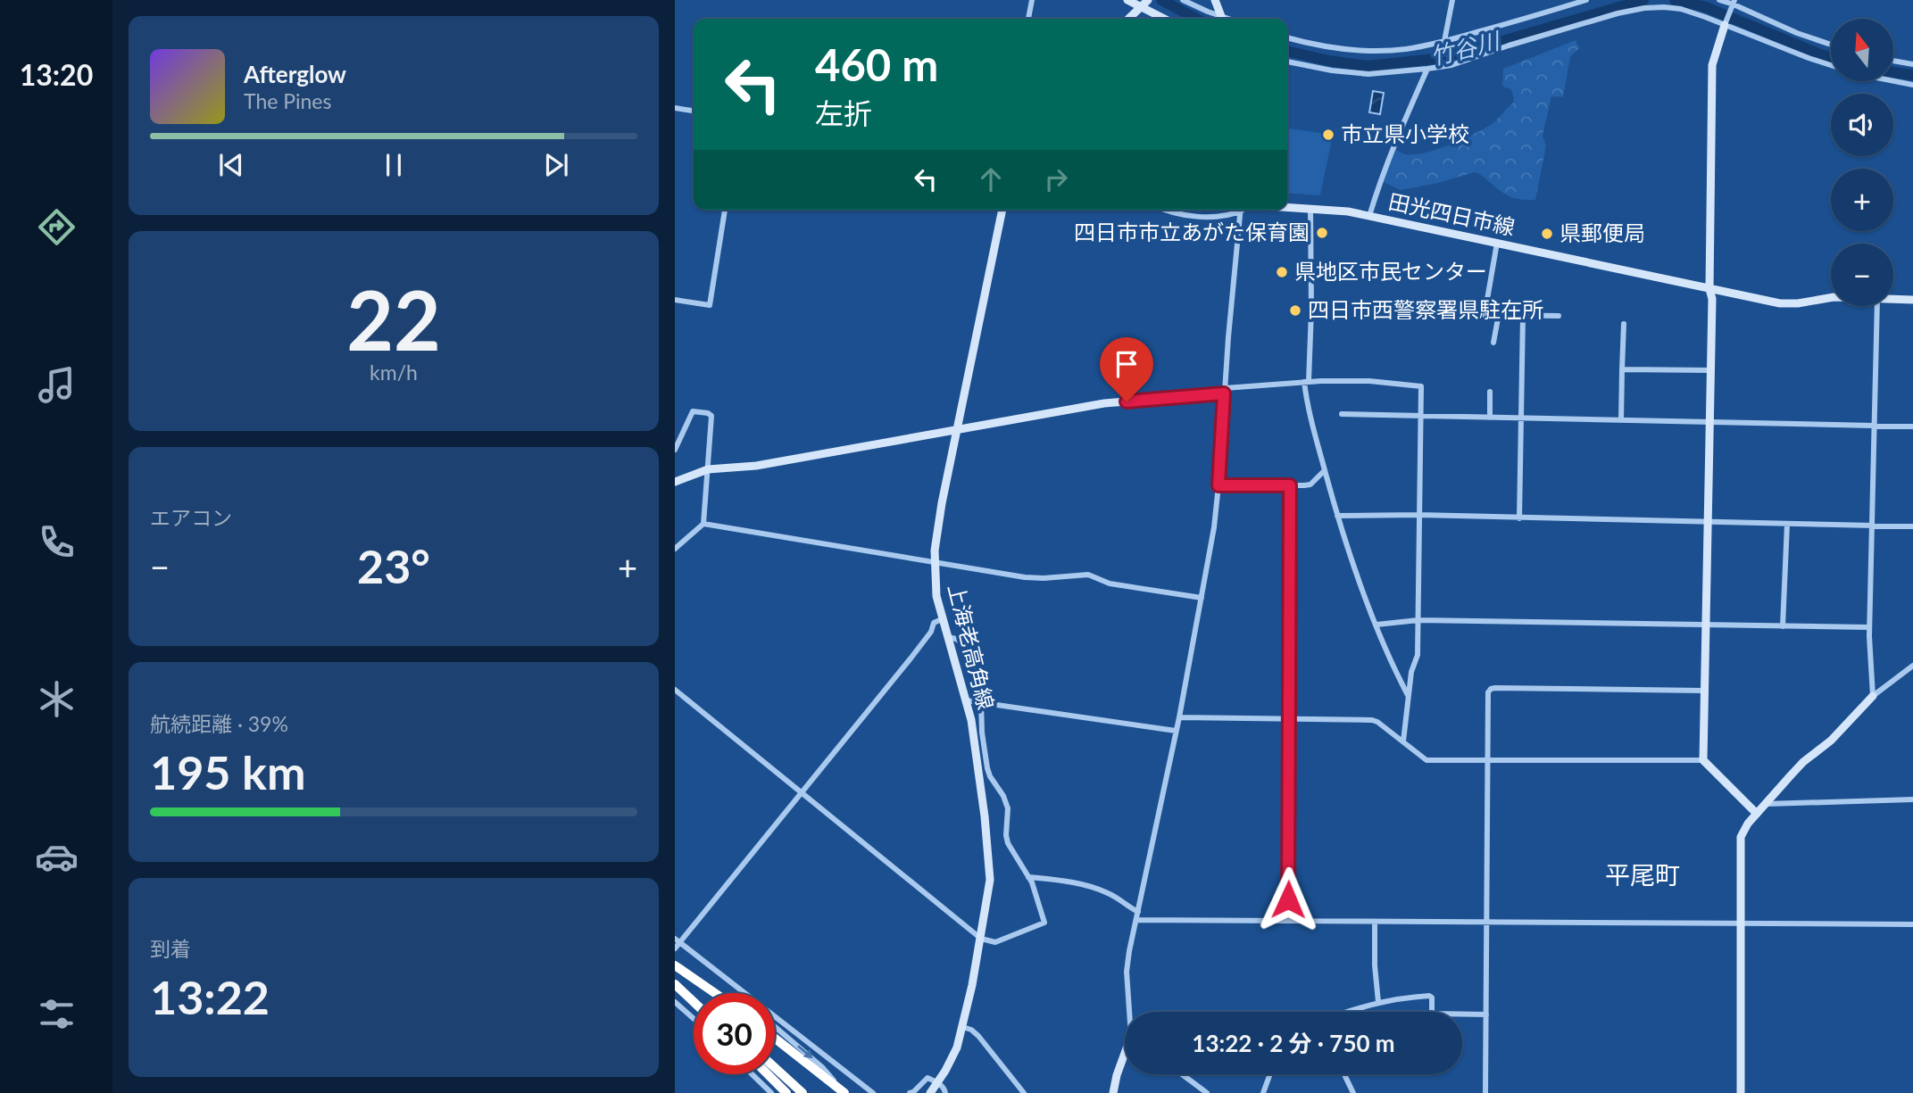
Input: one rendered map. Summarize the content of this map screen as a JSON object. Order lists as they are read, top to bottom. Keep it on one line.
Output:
{"streets":{"street":["田光四日市線","上海老高角線"]},"districts":["平尾町"],"water":["竹谷川"],"places":["市立県小学校","四日市市立あがた保育園","県郵便局","県地区市民センター","四日市西警察署県駐在所"],"north":"top","page":{"tabs":"13:20","map_buttons":["+","−"],"turn":["460 m","左折"],"song":["Afterglow","The Pines"],"tile":[["22","km/h"],"エアコン",["航続距離 · 39%","195 km"],["到着","13:22"]],"heat":["−","23°","+"],"limit":"30","trip":"13:22 · 2 分 · 750 m"}}
